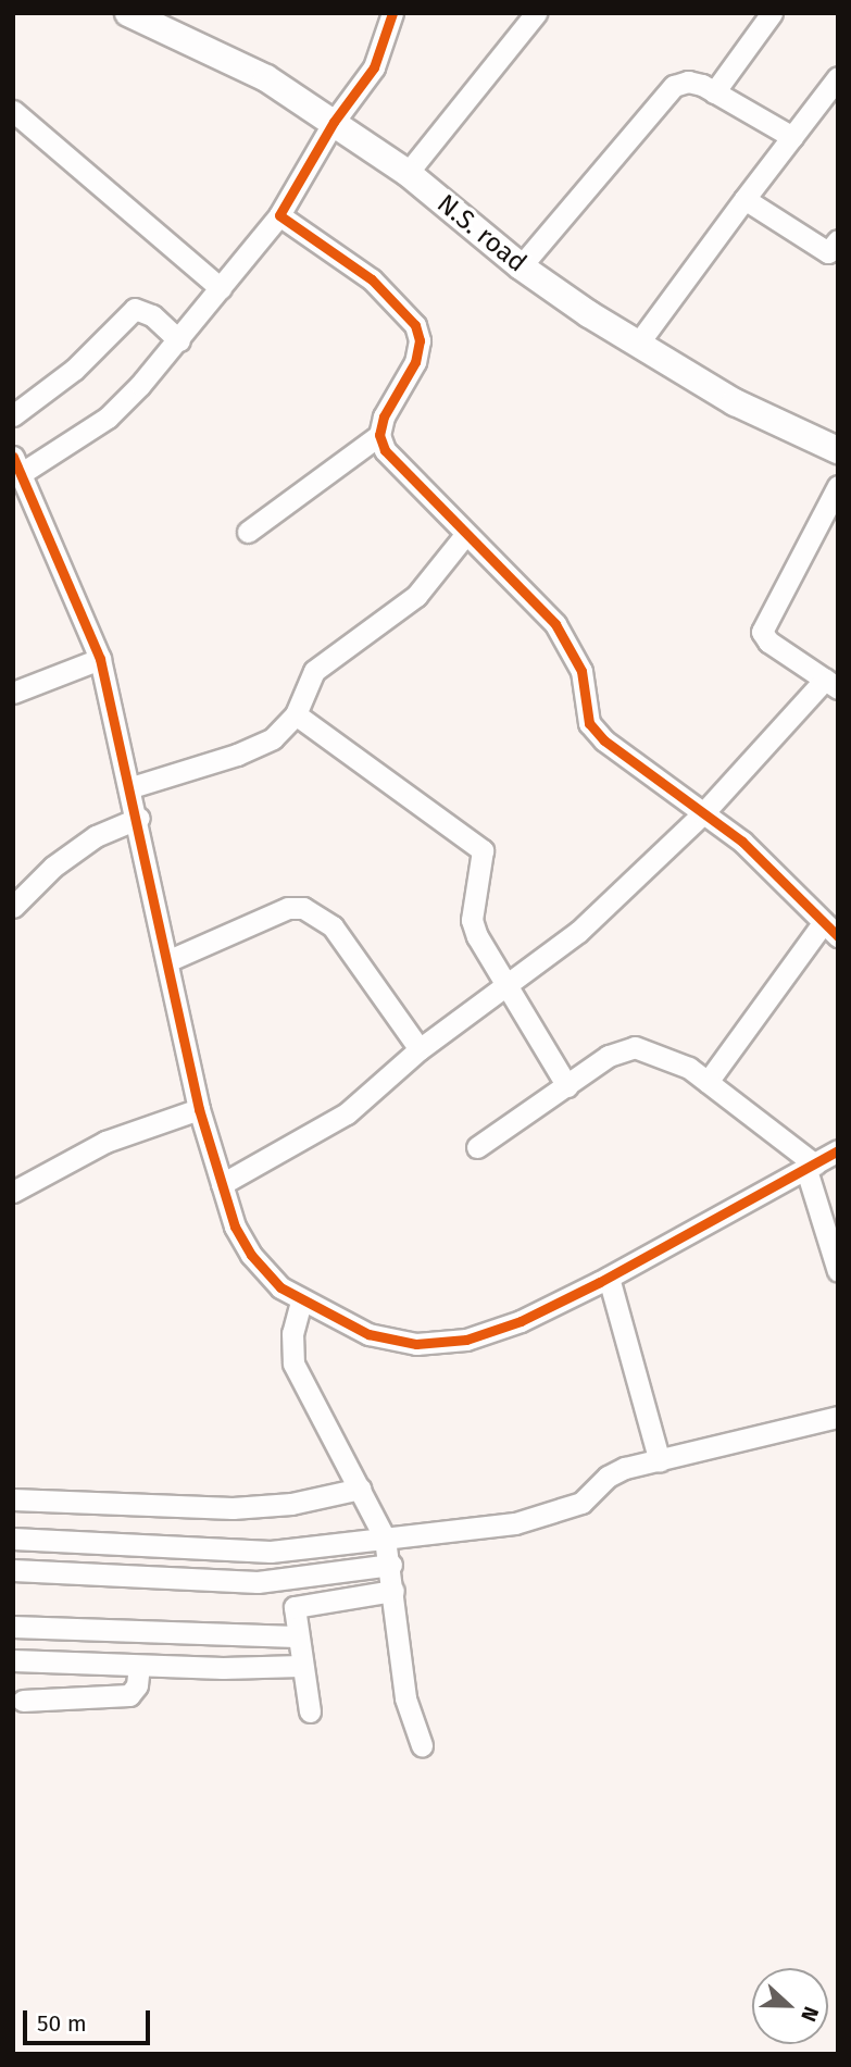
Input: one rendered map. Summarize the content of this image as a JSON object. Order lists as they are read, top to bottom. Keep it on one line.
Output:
{"streets":{"main road":["N.S. road"]},"scale_bar":"50 m","north":"right"}
